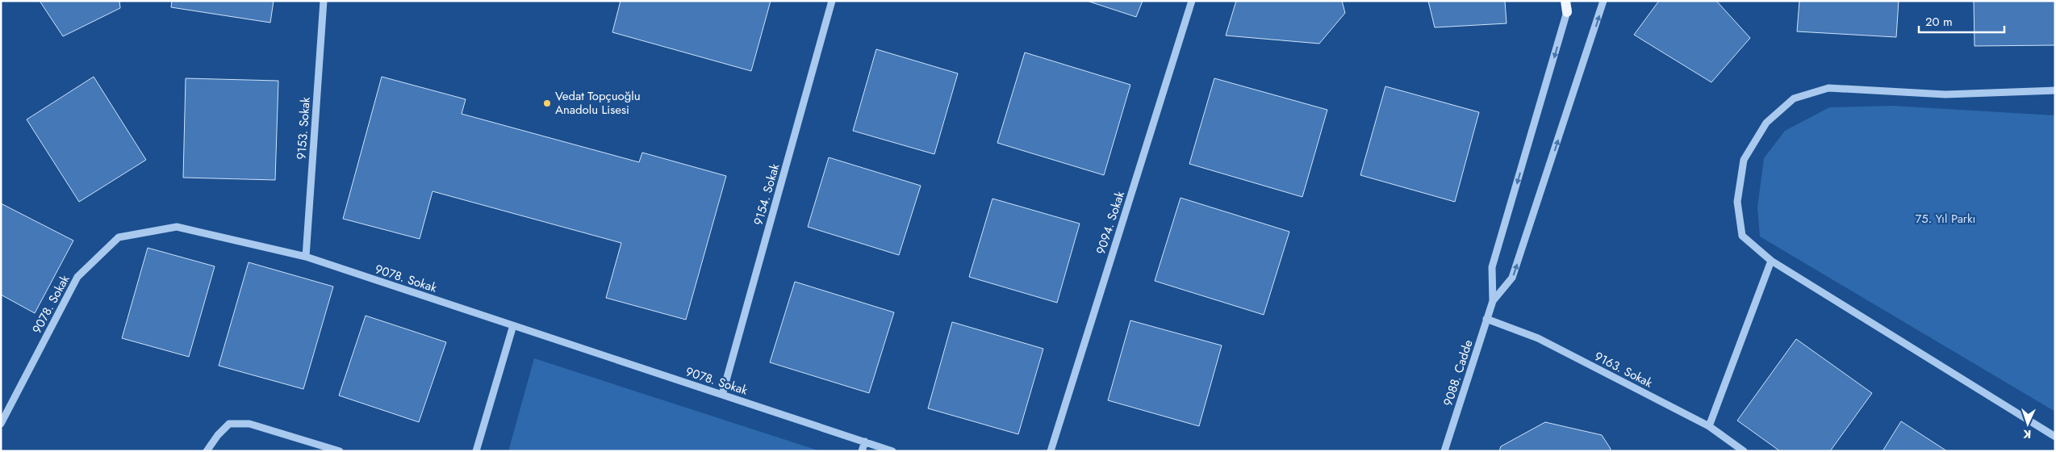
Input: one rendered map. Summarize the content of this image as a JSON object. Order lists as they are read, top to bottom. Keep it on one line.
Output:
{"streets":{"street":["9153. Sokak","9154. Sokak","9094. Sokak","9078. Sokak","9163. Sokak","9088. Cadde"]},"crossings":[["9153. Sokak","9078. Sokak"],["9154. Sokak","9078. Sokak"],["9163. Sokak","9088. Cadde"]],"parks":["75. Yıl Parkı"],"places":["Vedat Topçuoğlu Anadolu Lisesi"],"scale_bar":"20 m","north":"bottom"}
